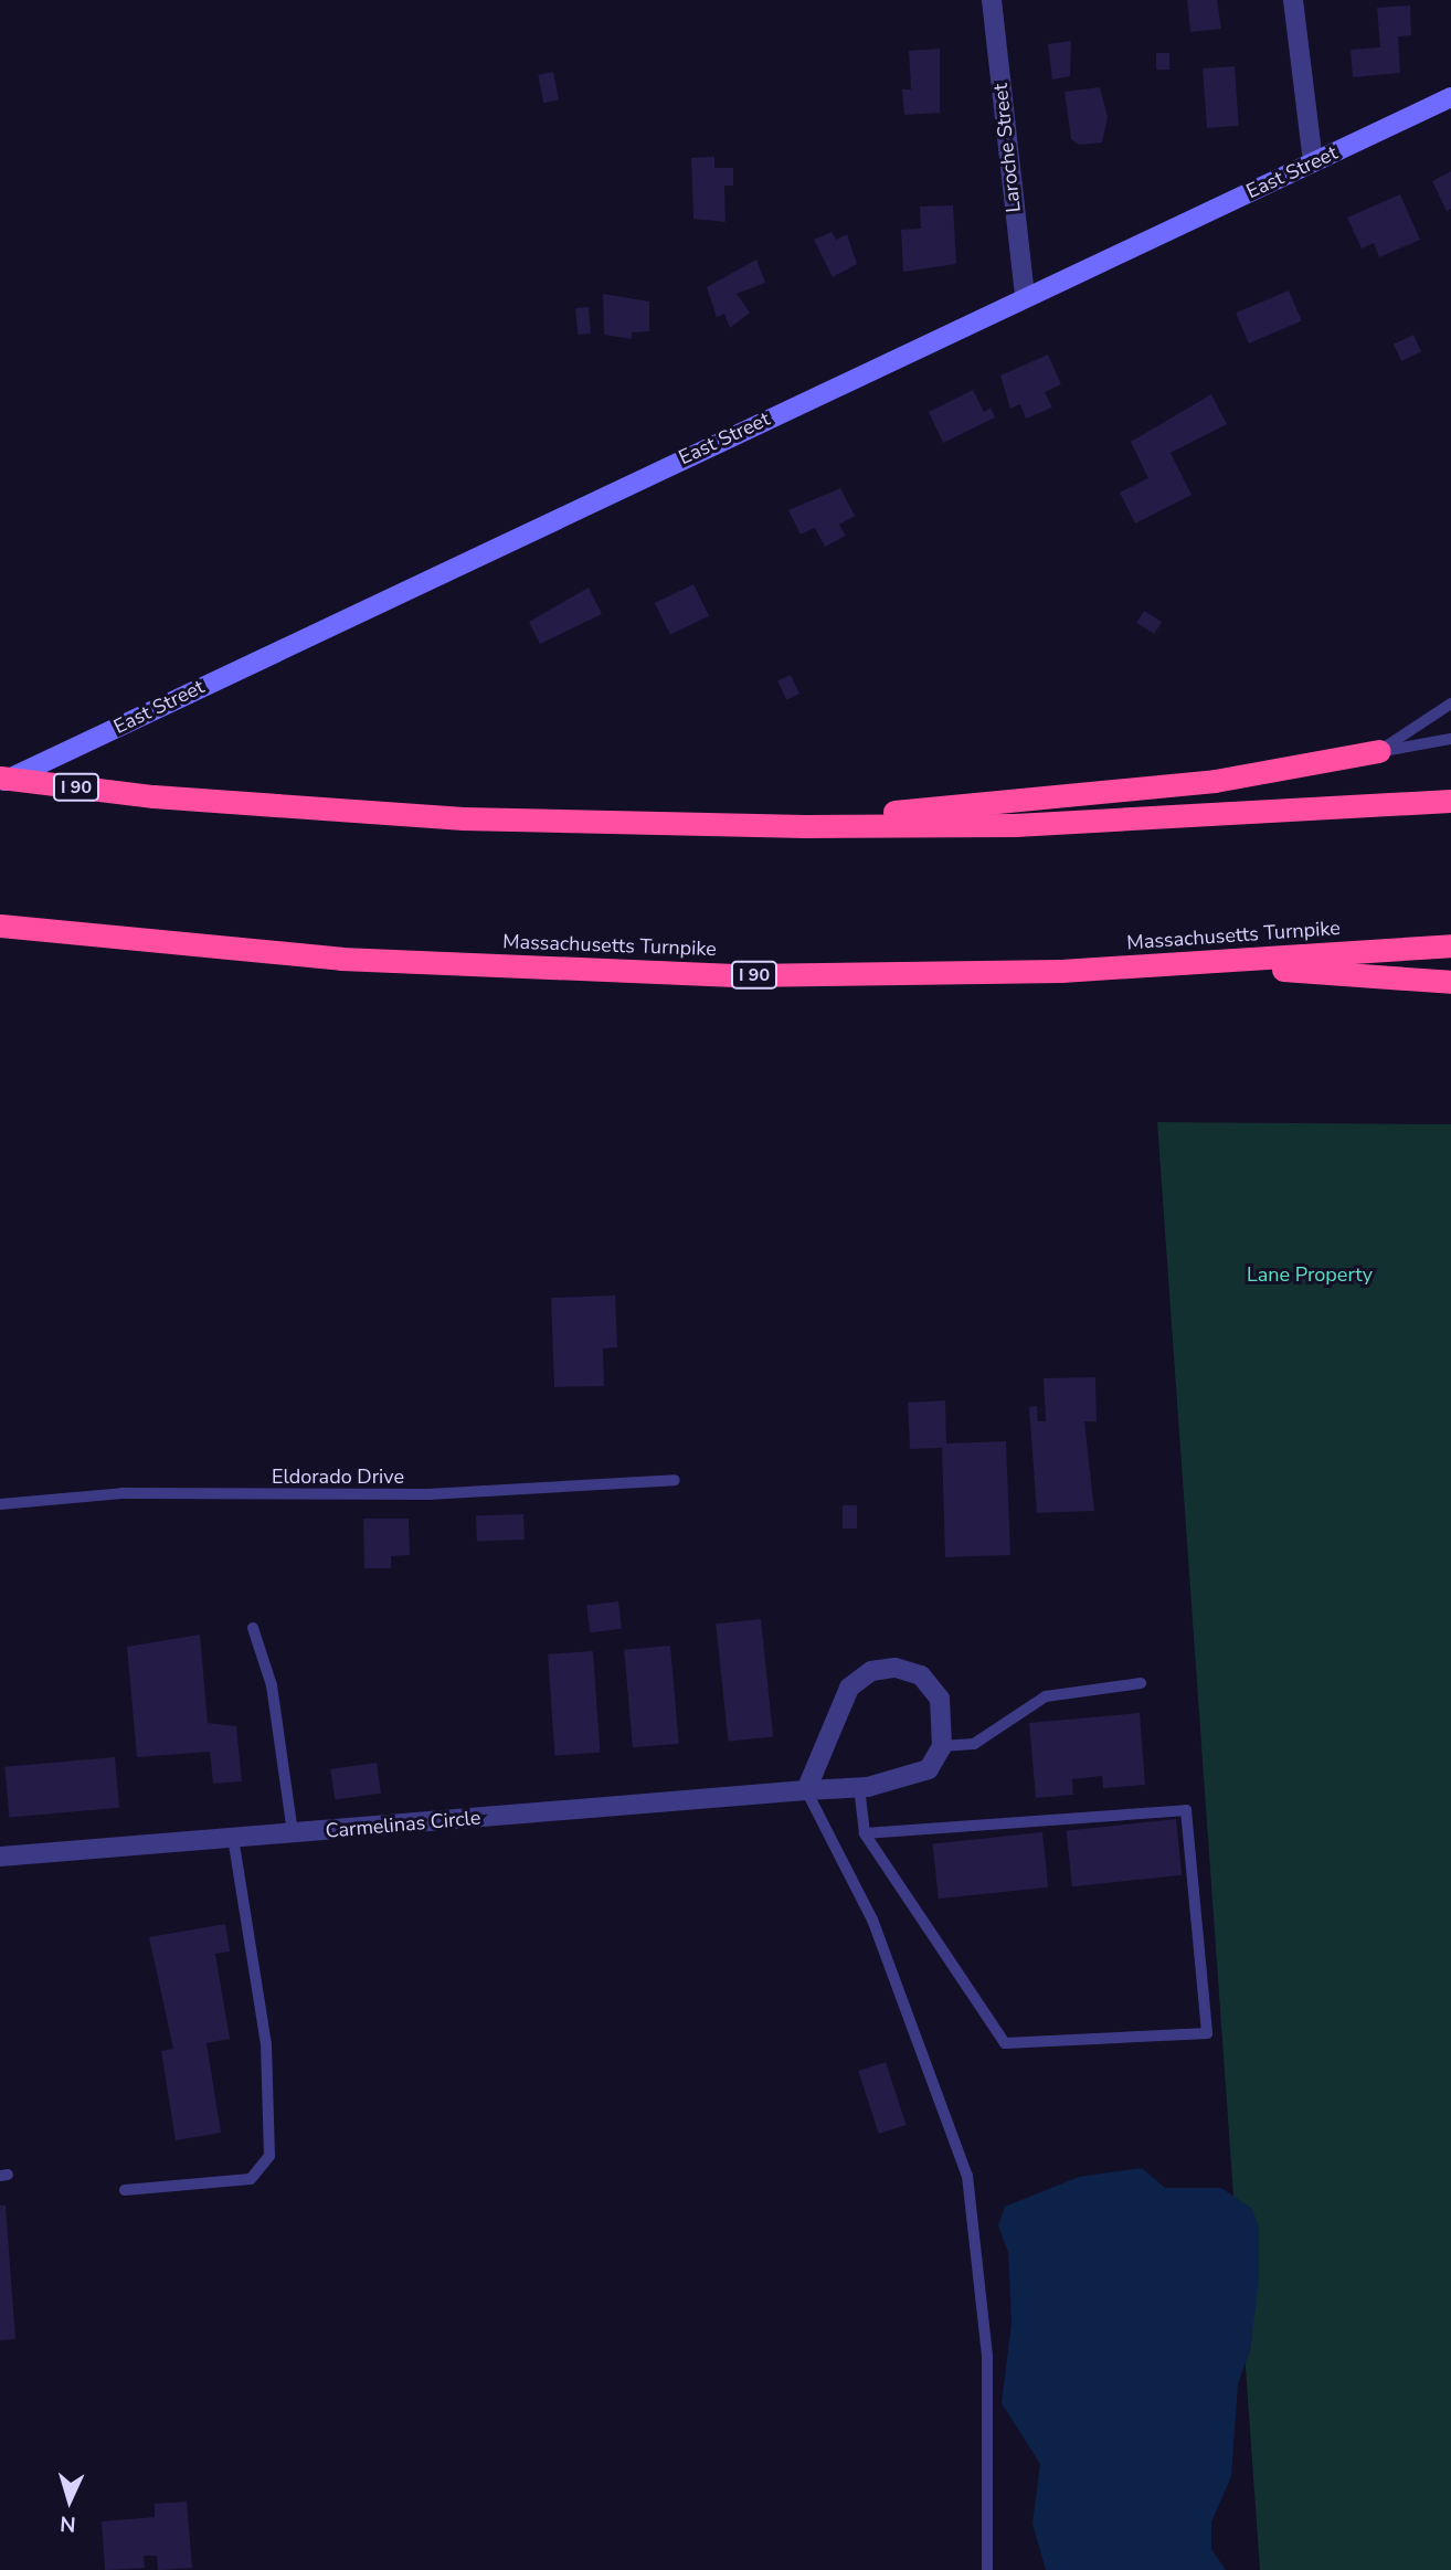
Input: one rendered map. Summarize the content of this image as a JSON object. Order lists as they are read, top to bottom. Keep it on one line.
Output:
{"streets":{"highway":["I 90","Massachusetts Turnpike"],"main road":["East Street"],"street":["Laroche Street","Carmelinas Circle"],"lane":["Eldorado Drive"]},"crossings":[["Laroche Street","East Street"],["East Street","I 90"]],"parks":["Lane Property"],"north":"bottom"}
